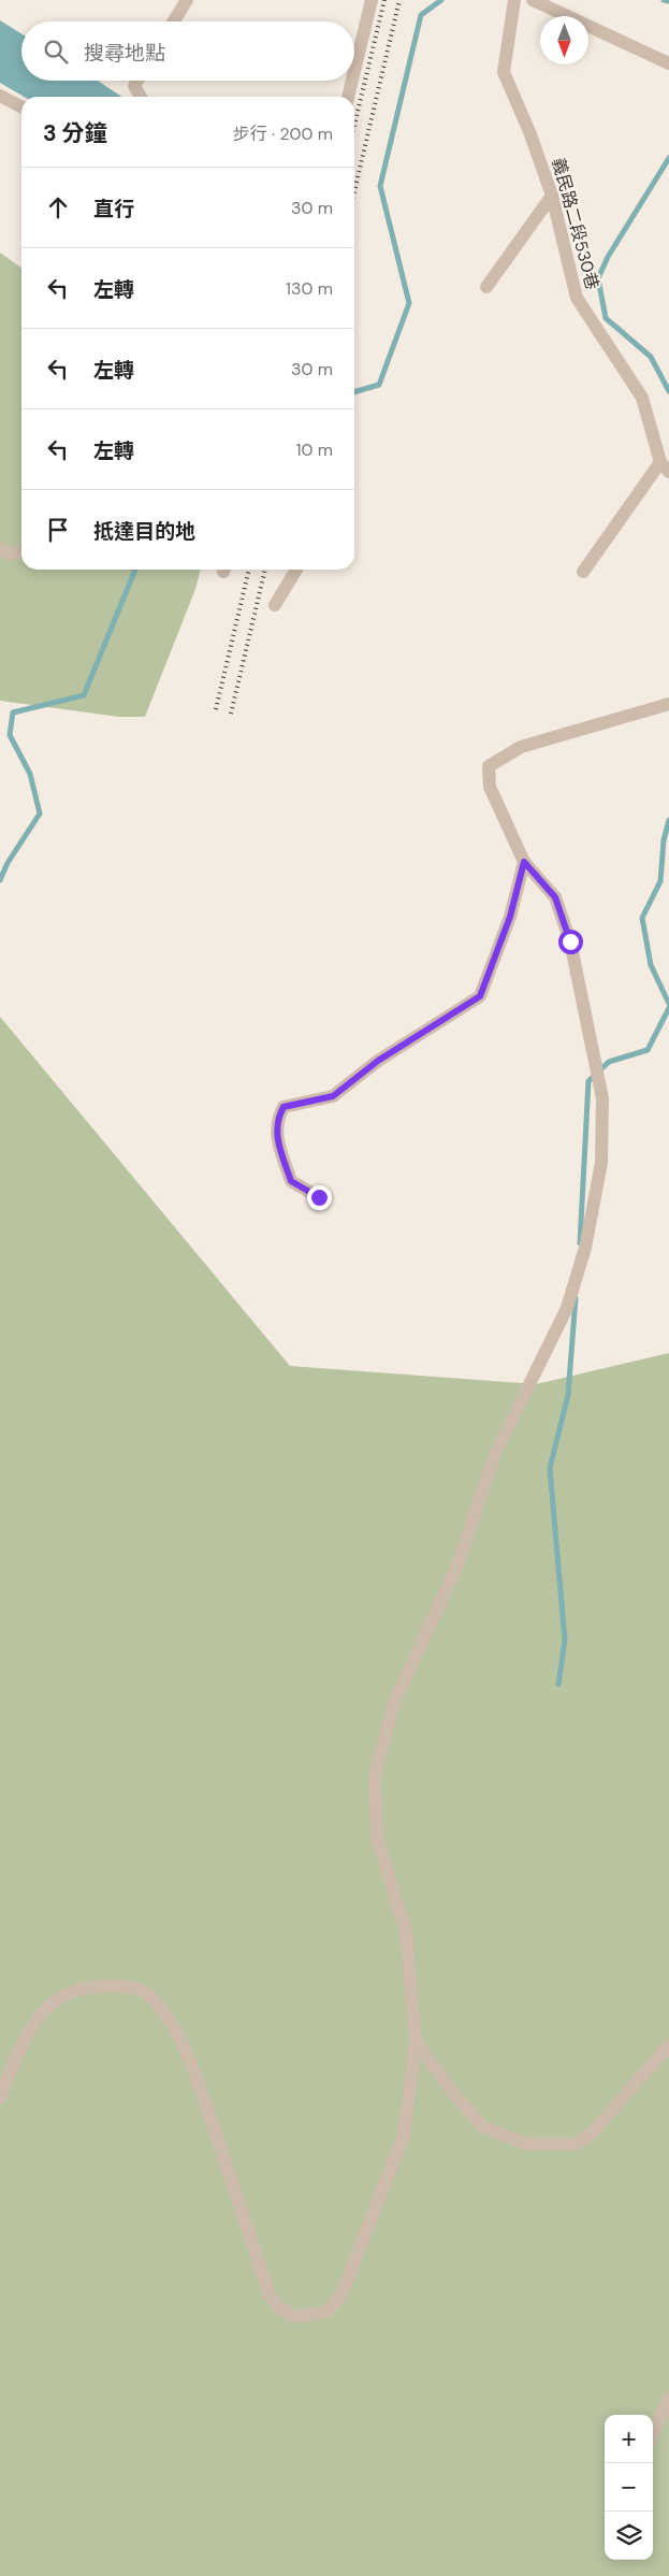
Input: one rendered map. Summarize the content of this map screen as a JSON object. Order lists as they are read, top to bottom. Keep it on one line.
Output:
{"streets":{"street":["義民路二段530巷"]},"north":"bottom","page":{"search":"搜尋地點","heading":["3 分鐘","步行 · 200 m"],"list":[["直行","30 m"],["左轉","130 m"],["左轉","30 m"],["左轉","10 m"],"抵達目的地"],"map_buttons":["+","−"]}}
